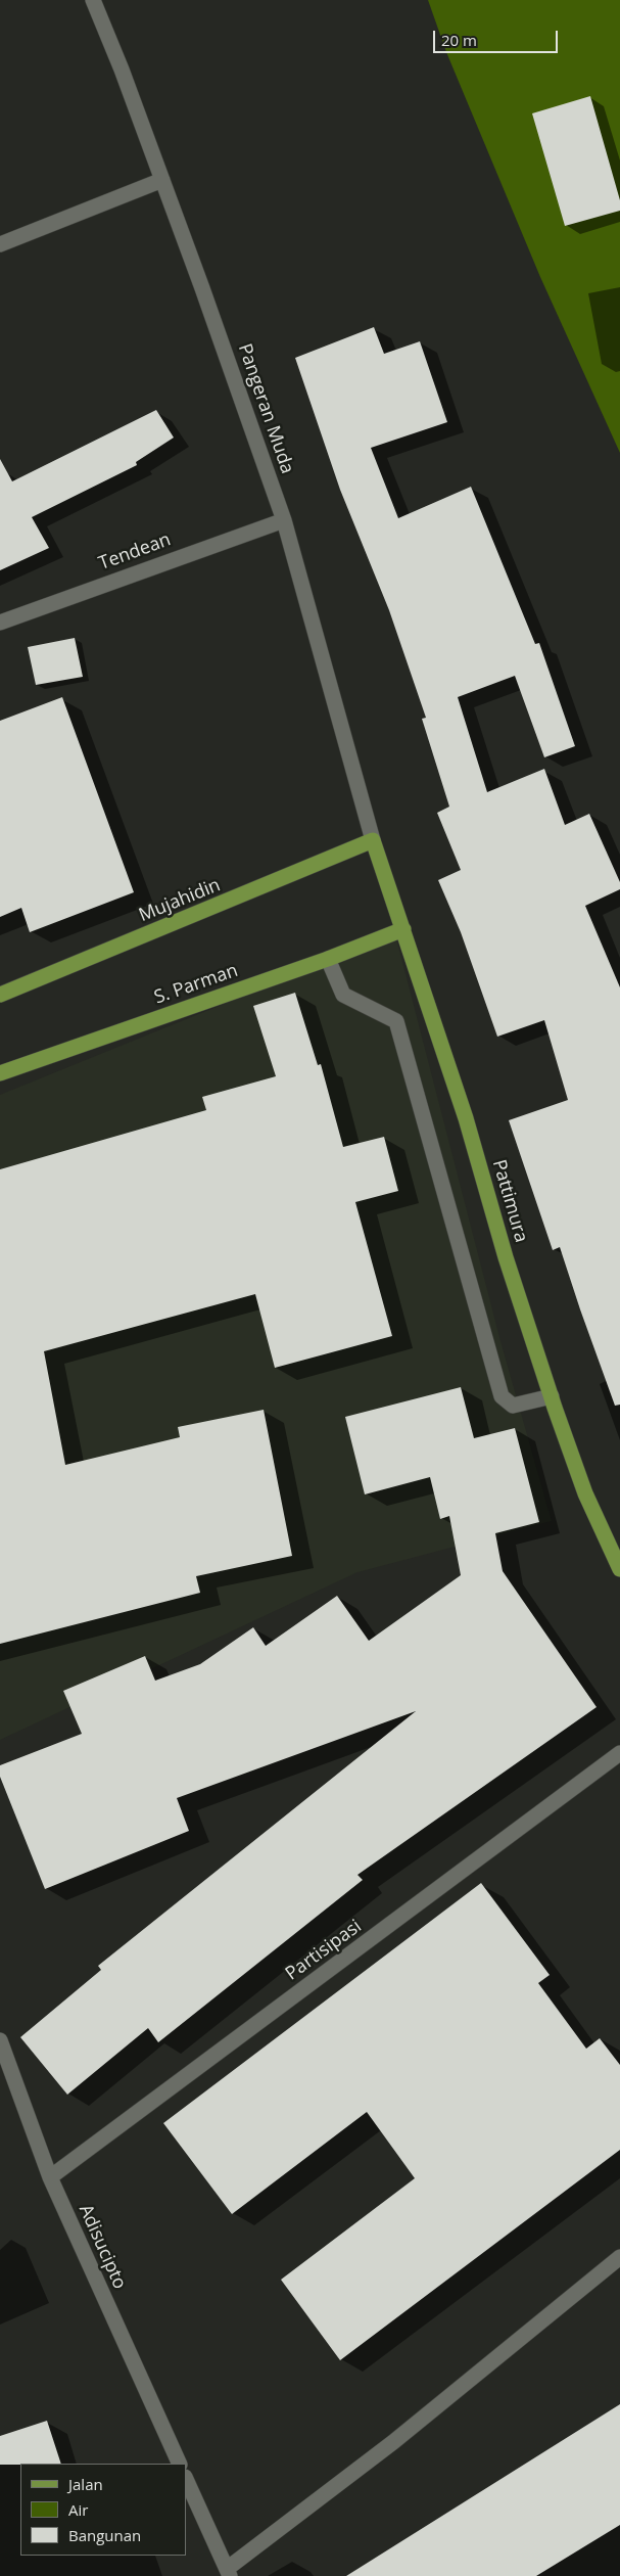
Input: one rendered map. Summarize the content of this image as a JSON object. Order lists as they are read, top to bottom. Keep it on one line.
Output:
{"streets":{"main road":["Mujahidin","S. Parman","Pattimura"],"street":["Pangeran Muda","Tendean","Partisipasi","Adisucipto"]},"crossings":[["Pangeran Muda","Tendean"],["Pangeran Muda","Mujahidin"],["Pangeran Muda","Pattimura"],["Mujahidin","Pattimura"],["S. Parman","Pattimura"],["Partisipasi","Adisucipto"]],"legend":["Jalan","Air","Bangunan"],"scale_bar":"20 m"}
